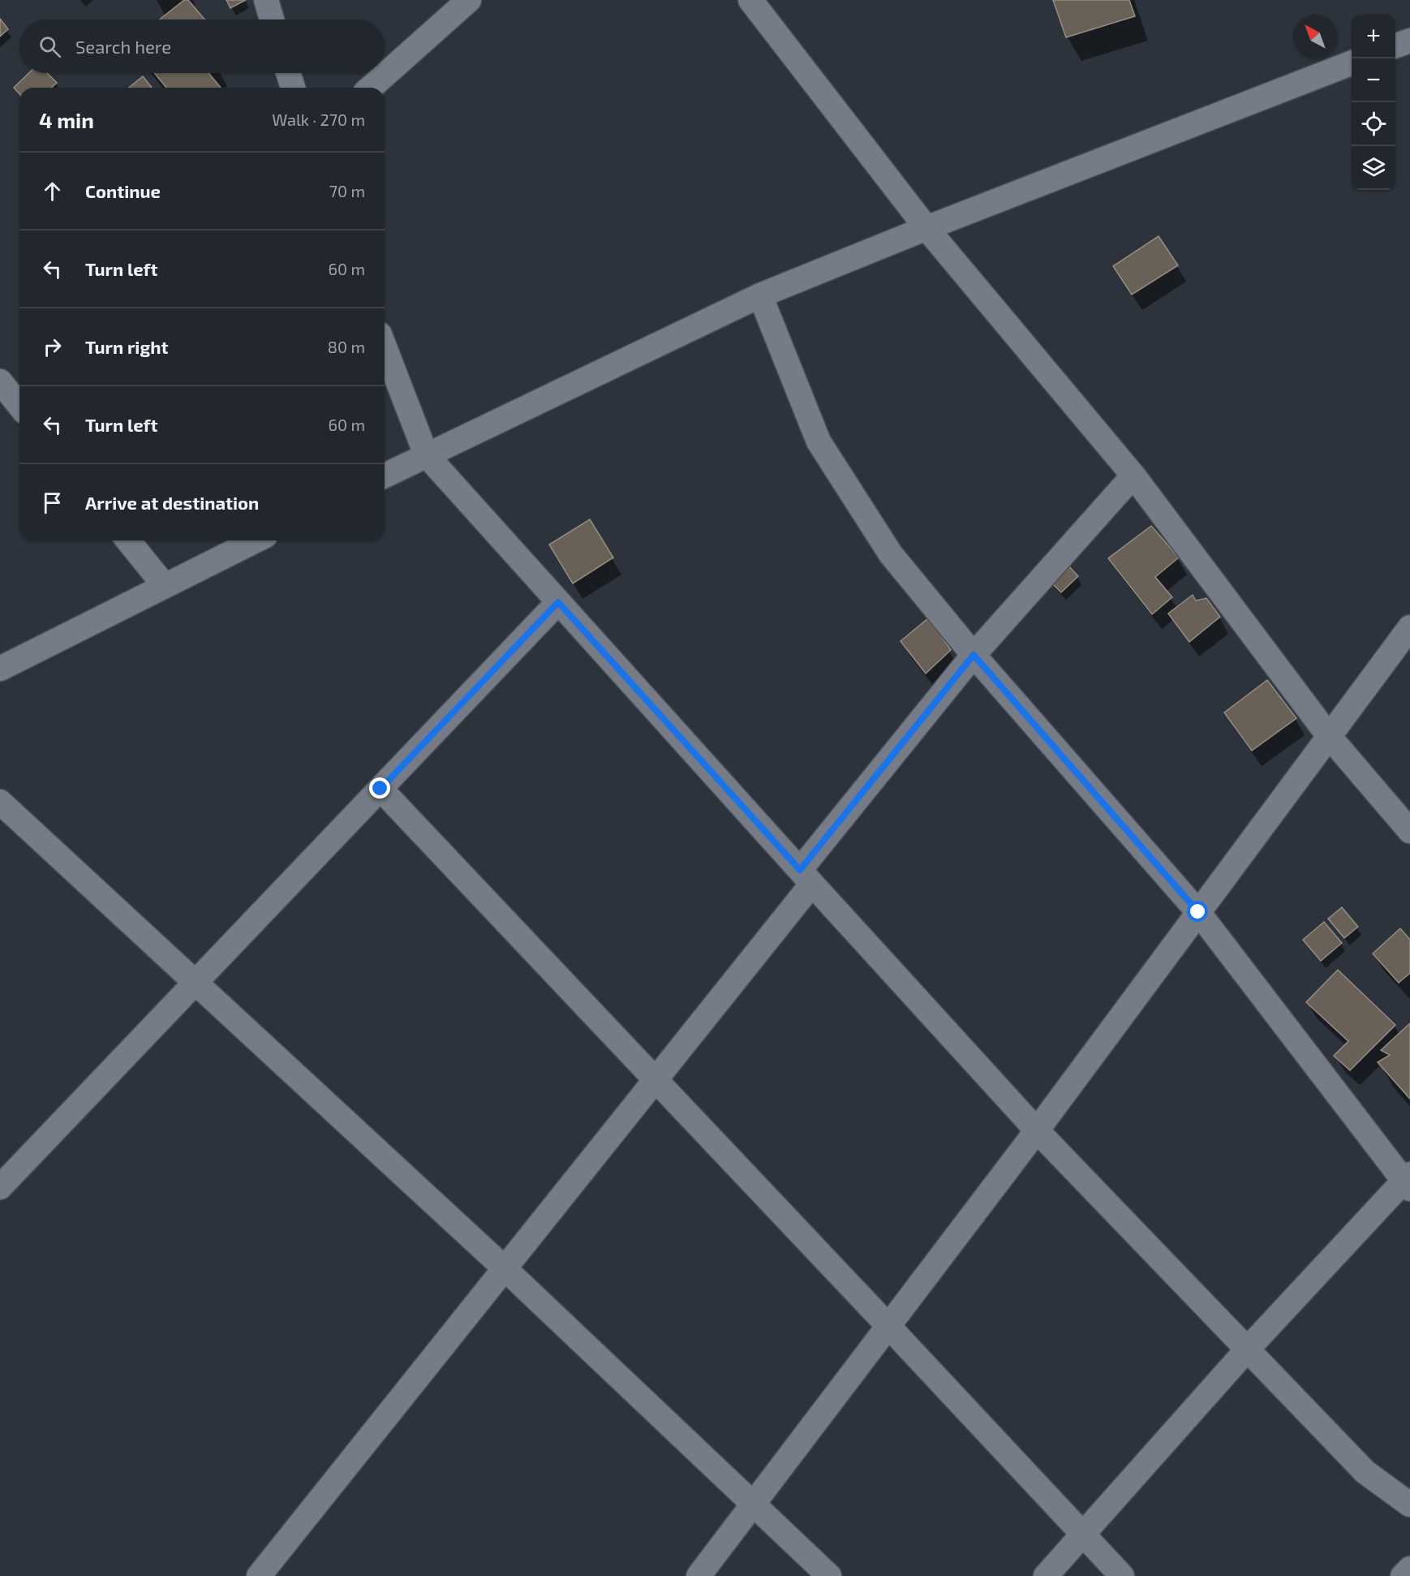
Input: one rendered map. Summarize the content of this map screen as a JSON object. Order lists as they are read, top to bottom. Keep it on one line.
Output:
{"north":"top left","page":{"map_buttons":["+","−"],"search":"Search here","heading":["4 min","Walk · 270 m"],"list":[["Continue","70 m"],["Turn left","60 m"],["Turn right","80 m"],["Turn left","60 m"],"Arrive at destination"]}}
